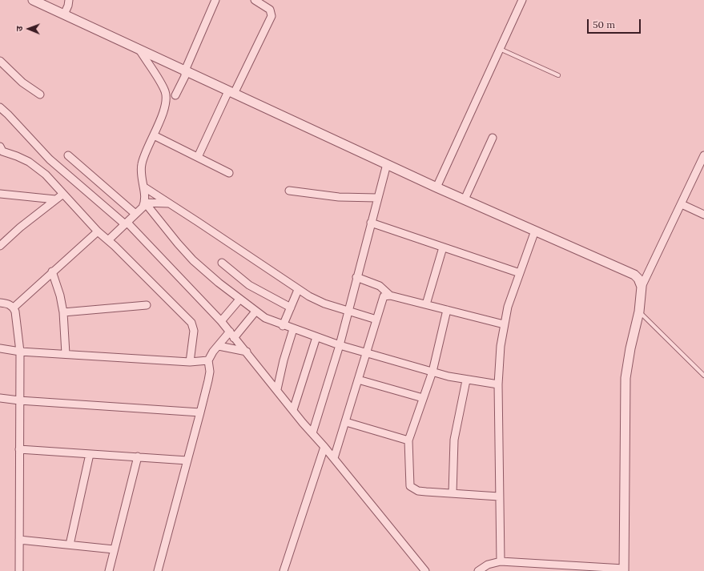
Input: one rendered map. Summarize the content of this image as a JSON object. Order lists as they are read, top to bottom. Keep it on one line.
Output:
{"scale_bar":"50 m","north":"left"}
